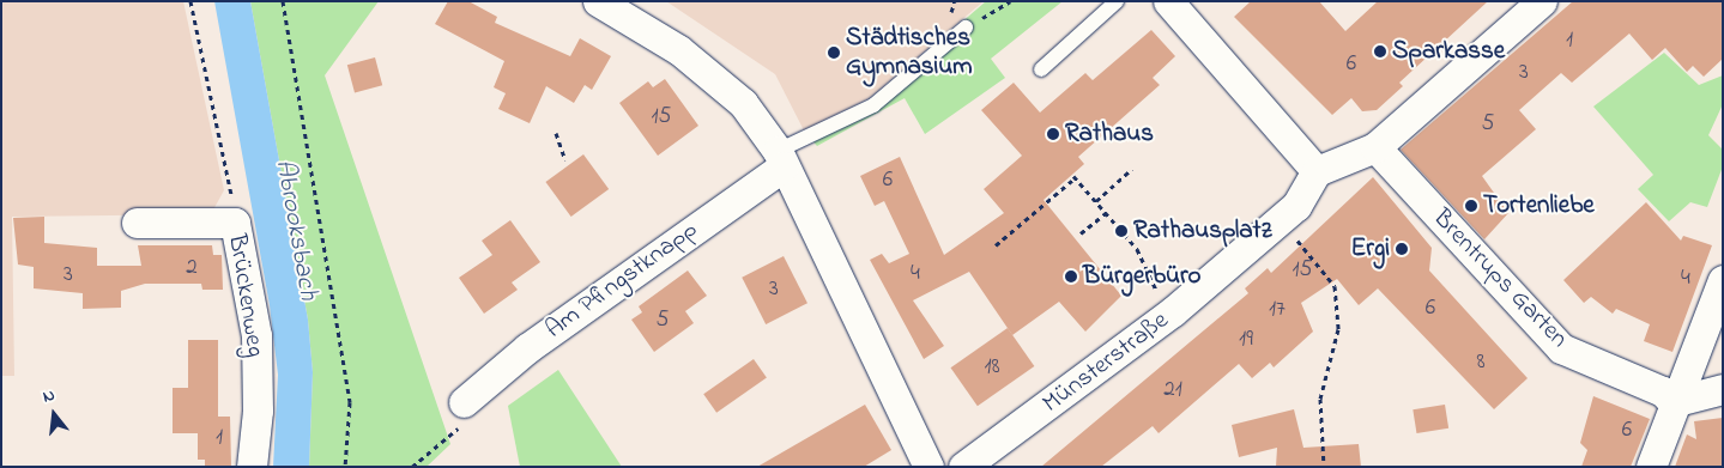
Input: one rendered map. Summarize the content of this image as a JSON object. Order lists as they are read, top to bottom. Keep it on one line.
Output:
{"streets":{"street":["Brentrups Garten","Am Pfingstknapp","Brückenweg","Münsterstraße"]},"water":["Abrooksbach"],"places":["Sparkasse","Städtisches Gymnasium","Rathaus","Tortenliebe","Rathausplatz","Ergi","Bürgerbüro"],"house_numbers":["1","6","3","15","5","6","2","15","4","3","4","3","6","17","5","19","8","18","21","6","1"],"north":"top"}
